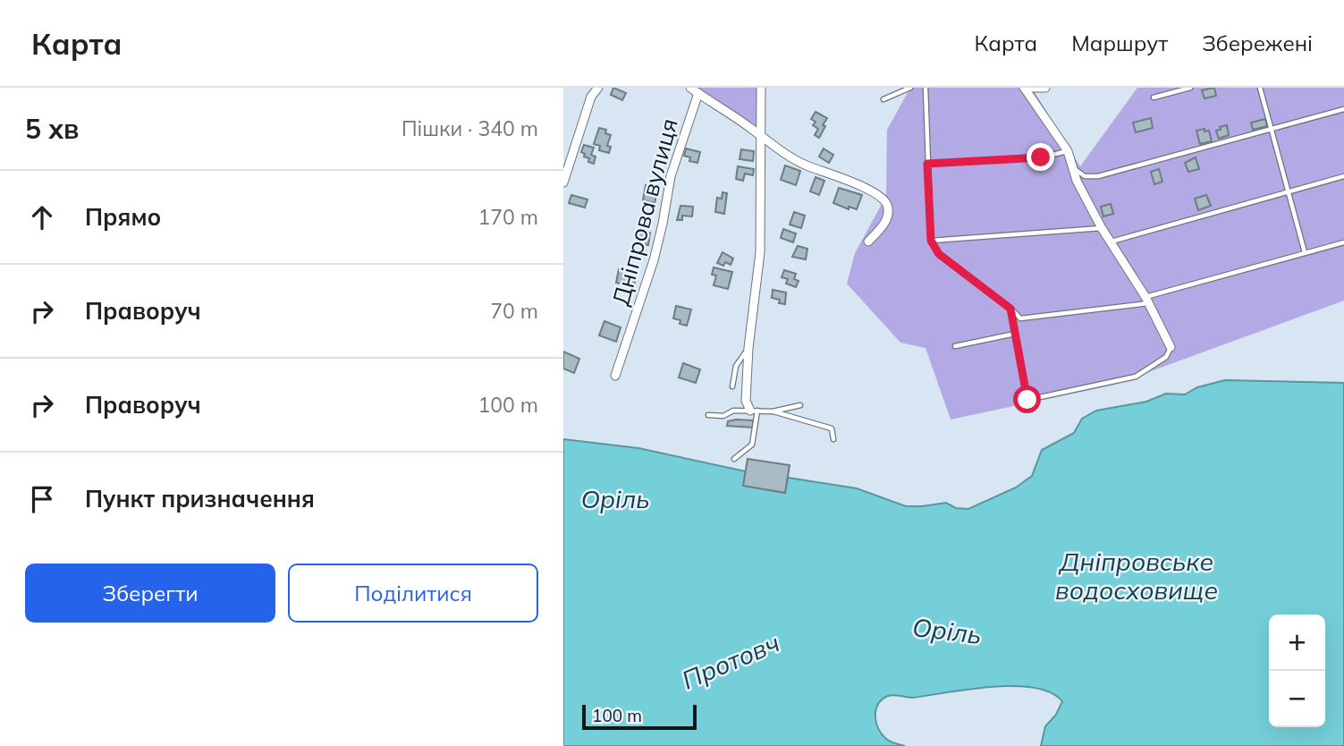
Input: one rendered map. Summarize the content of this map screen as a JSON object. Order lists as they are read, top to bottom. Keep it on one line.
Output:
{"streets":{"street":["Дніпрова вулиця"]},"water":["Орiль","Дніпровське водосховище","Оріль","Протовч"],"scale_bar":"100 m","page":{"header":"Карта","nav":["Карта","Маршрут","Збережені"],"heading":["5 хв","Пішки · 340 m"],"list":[["Прямо","170 m"],["Праворуч","70 m"],["Праворуч","100 m"],"Пункт призначення"],"buttons":["Зберегти","Поділитися"],"map_buttons":["+","−"],"scale":"100 m"}}
